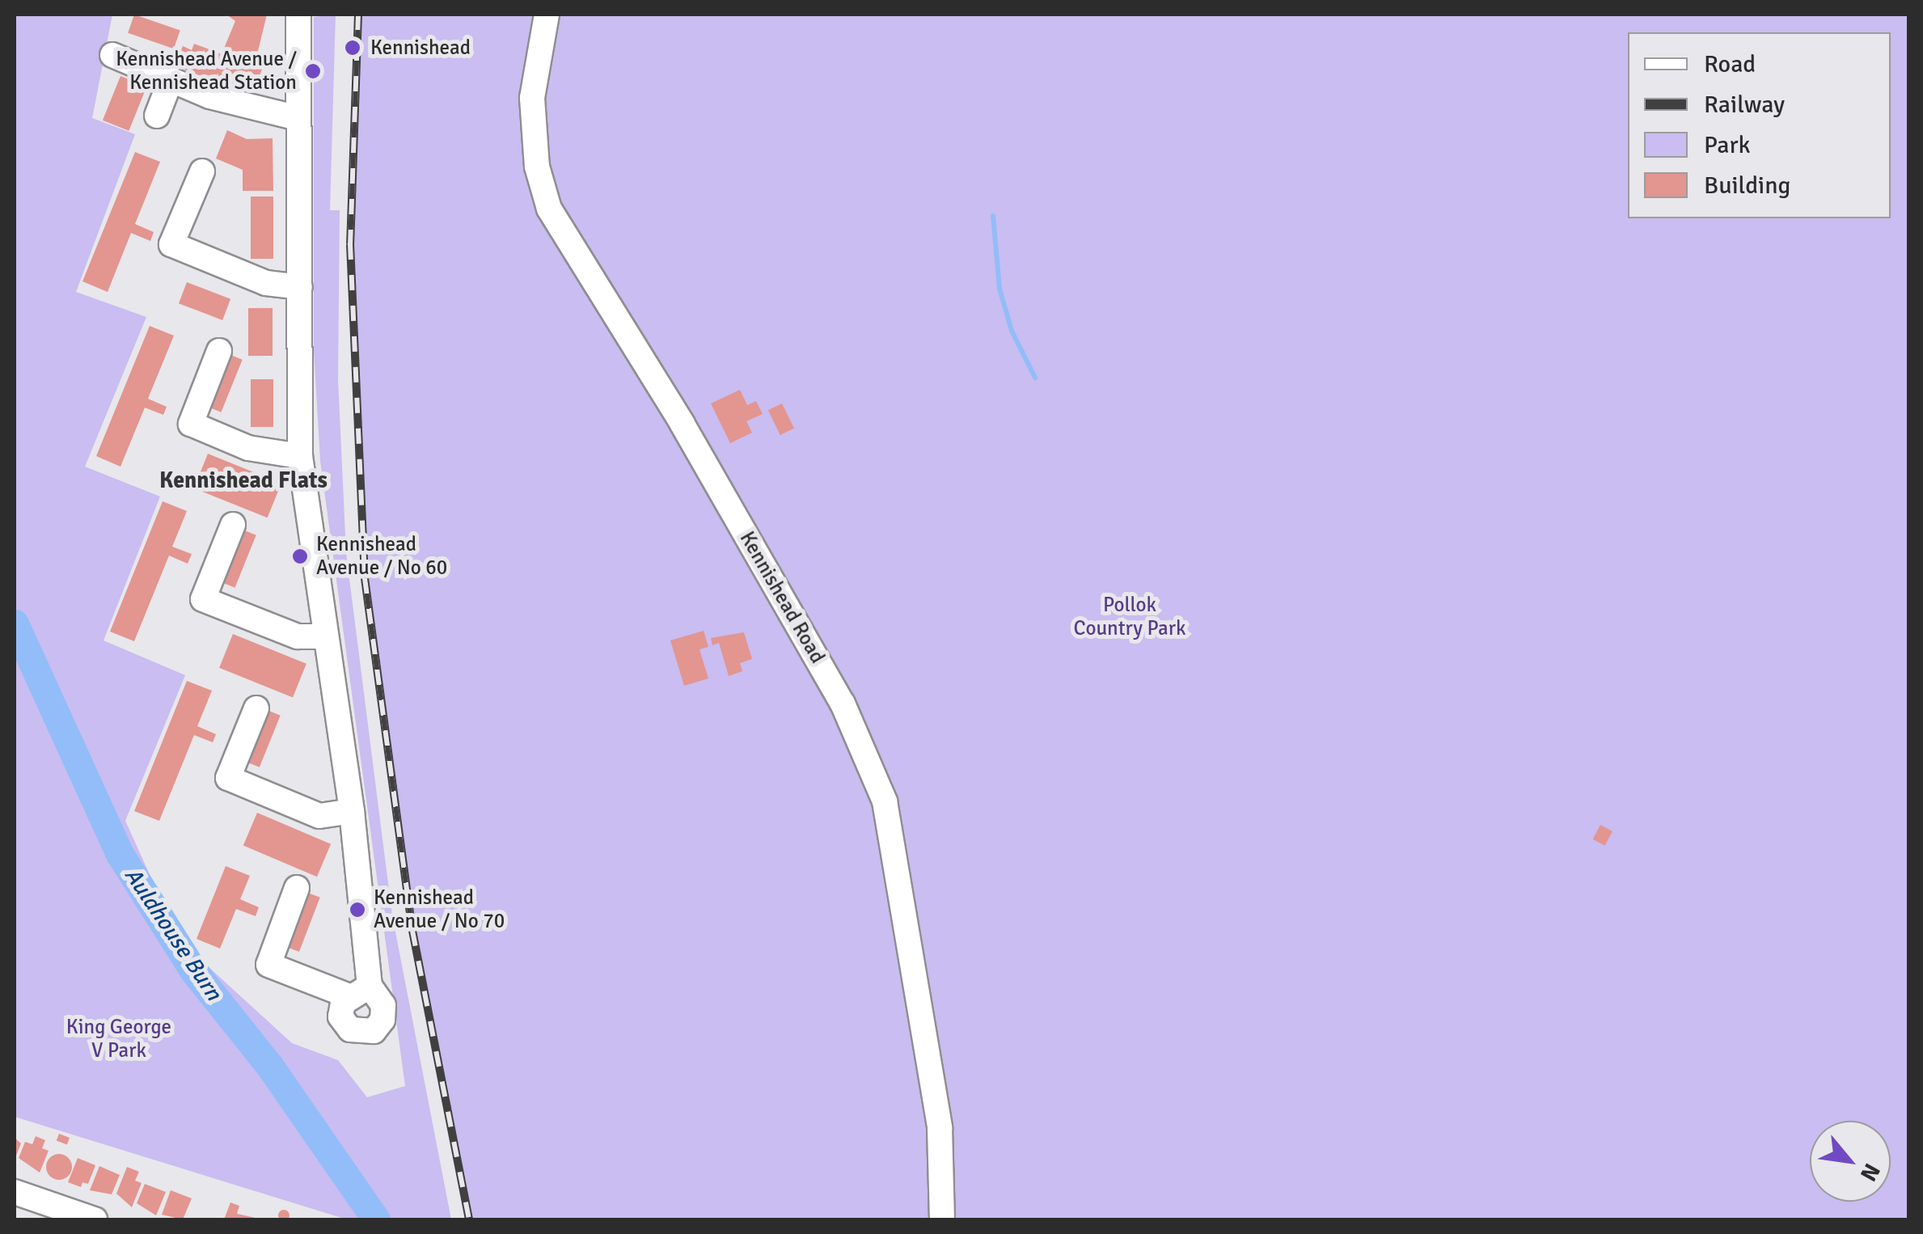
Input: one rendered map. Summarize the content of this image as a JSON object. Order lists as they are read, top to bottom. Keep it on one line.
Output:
{"streets":{"street":["Kennishead Road"]},"districts":["Kennishead Flats"],"water":["Auldhouse Burn"],"parks":["Pollok Country Park","King George V Park"],"places":["Kennishead","Kennishead Avenue / Kennishead Station","Kennishead Avenue / No 60","Kennishead Avenue / No 70"],"legend":["Road","Railway","Park","Building"],"north":"bottom right"}
